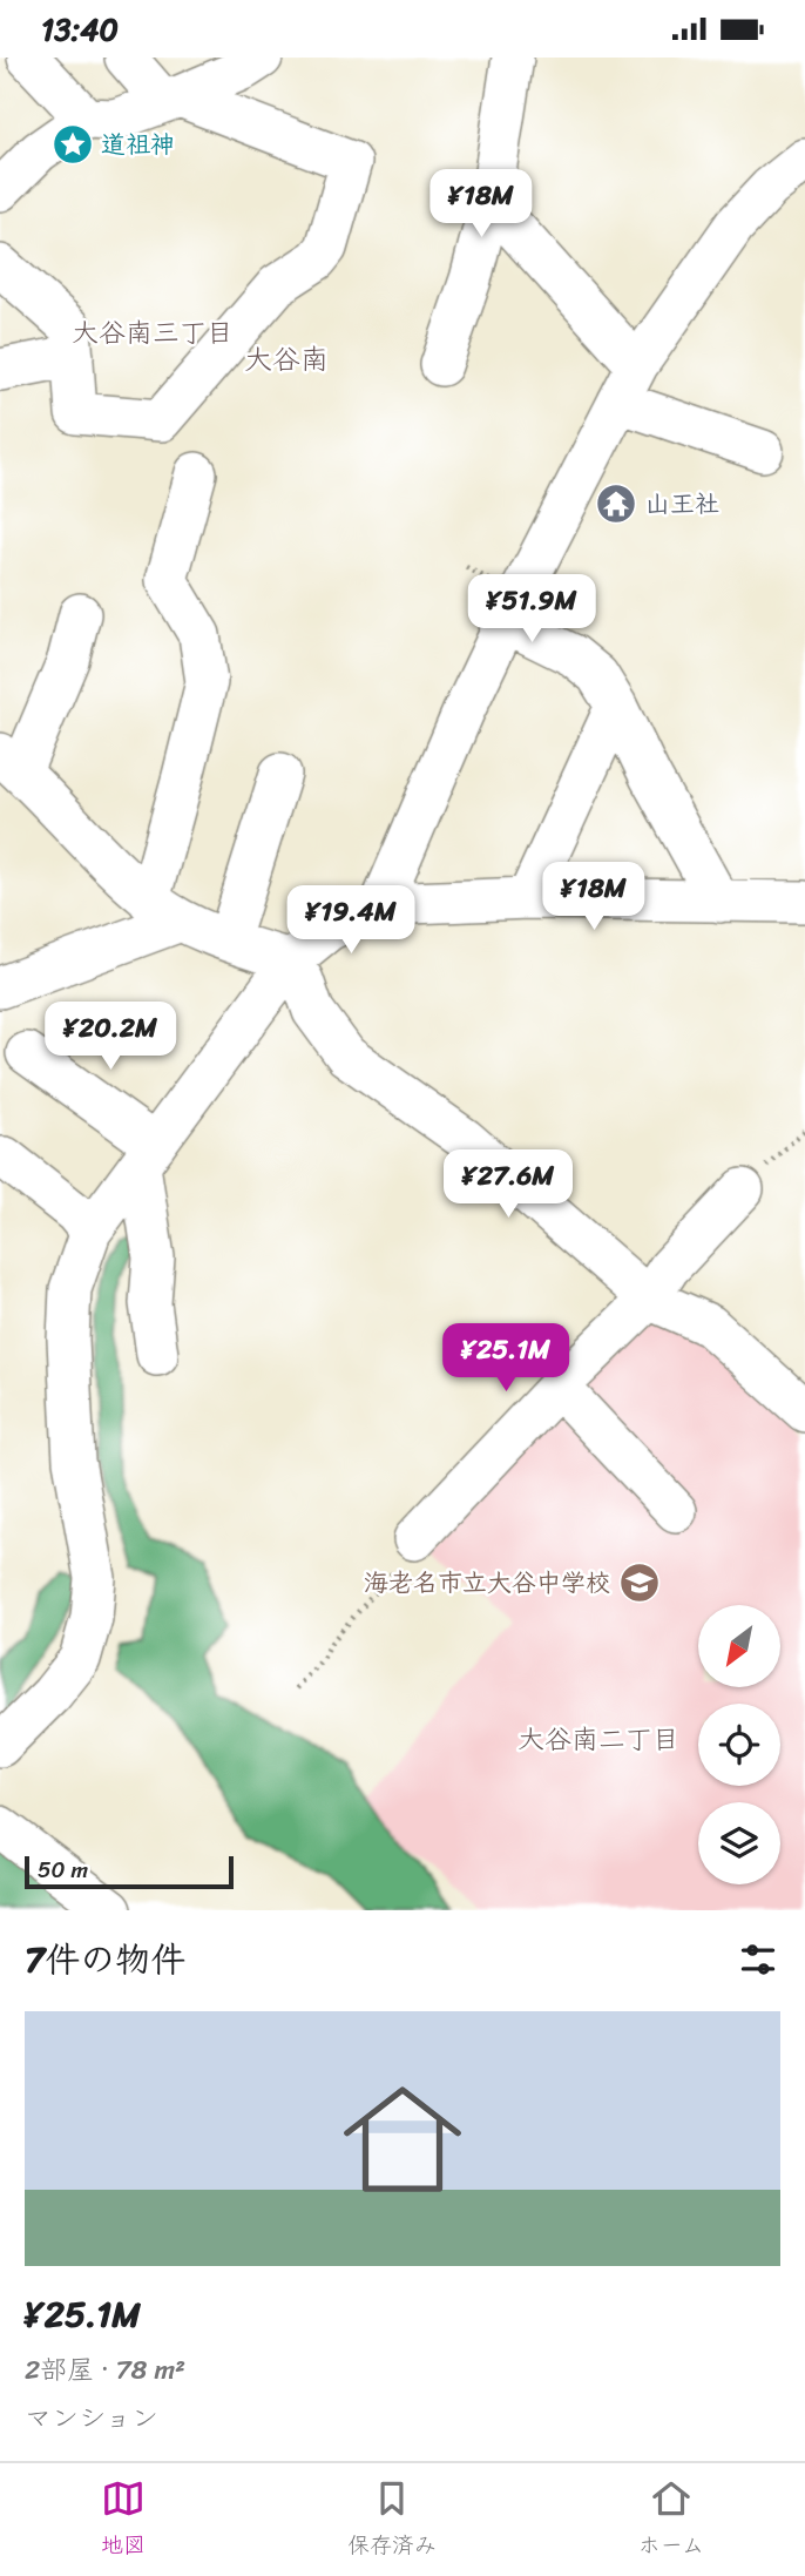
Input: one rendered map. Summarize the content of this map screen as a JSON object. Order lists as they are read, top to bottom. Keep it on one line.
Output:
{"districts":["大谷南三丁目","大谷南","大谷南二丁目"],"places":{"place":["道祖神"],"temple":["山王社"],"school or university":["海老名市立大谷中学校"]},"scale_bar":"50 m","north":"bottom left","page":{"status":"13:40","price":["¥18M","¥51.9M","¥18M","¥19.4M","¥20.2M","¥27.6M","¥25.1M"],"scale":"50 m","heading":"7件の物件","list":[{"name":"¥25.1M","note":"2部屋 · 78 m² · マンション"}],"tabs":["地図","保存済み","ホーム"]}}
